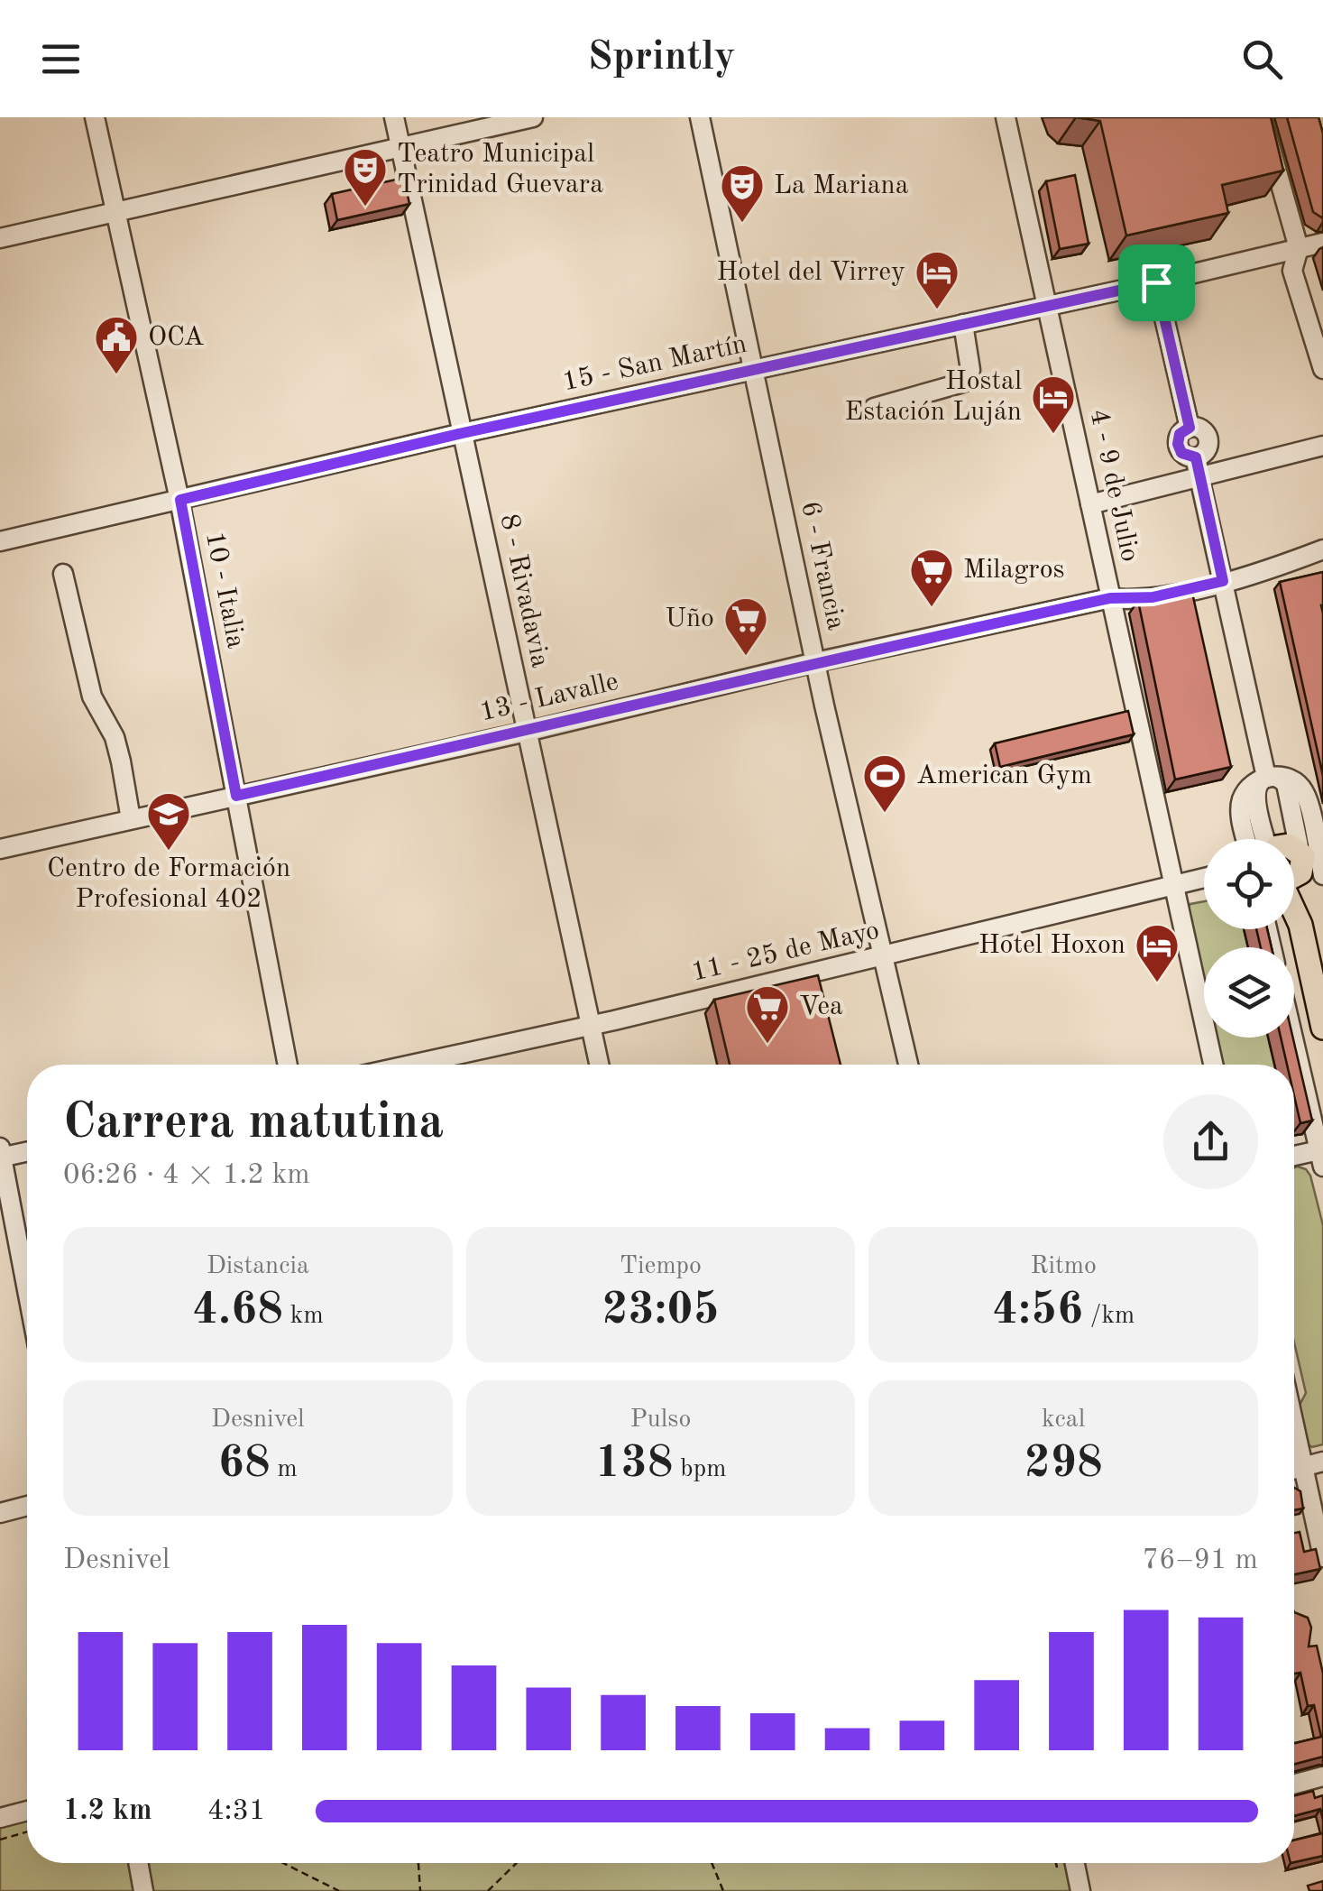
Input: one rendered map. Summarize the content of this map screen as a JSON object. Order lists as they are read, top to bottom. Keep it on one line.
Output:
{"streets":{"street":["15 - San Martín","4 - 9 de Julio","6 - Francia","10 - Italia","8 - Rivadavia","13 - Lavalle","11 - 25 de Mayo"]},"crossings":[["15 - San Martín","4 - 9 de Julio"],["15 - San Martín","6 - Francia"],["15 - San Martín","10 - Italia"],["15 - San Martín","8 - Rivadavia"],["4 - 9 de Julio","13 - Lavalle"],["4 - 9 de Julio","11 - 25 de Mayo"],["6 - Francia","13 - Lavalle"],["6 - Francia","11 - 25 de Mayo"],["10 - Italia","13 - Lavalle"],["8 - Rivadavia","13 - Lavalle"],["8 - Rivadavia","11 - 25 de Mayo"]],"places":{"theatre":["Teatro Municipal Trinidad Guevara","La Mariana"],"hotel":["Hotel del Virrey","Hostal Estación Luján","Hotel Hoxon"],"public building":["OCA"],"supermarket":["Milagros","Uño","Vea"],"sports":["American Gym"],"school or university":["Centro de Formación Profesional 402"]},"page":{"header":"Sprintly","heading":["Carrera matutina","06:26 · 4 × 1.2 km"],"stats":[["Distancia","4.68 km"],["Tiempo","23:05"],["Ritmo","4:56 /km"],["Desnivel","68 m"],["Pulso","138 bpm"],["kcal","298"]],"chart":["Desnivel","76–91 m"],"list":[{"name":"1.2 km","note":"4:31"}]}}
